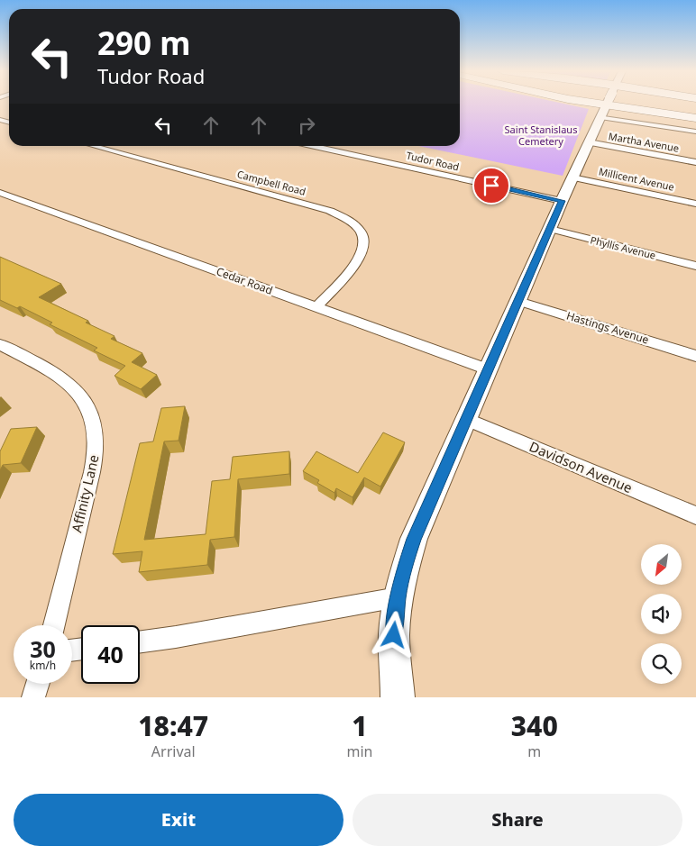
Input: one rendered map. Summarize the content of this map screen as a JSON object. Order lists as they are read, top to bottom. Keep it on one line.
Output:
{"streets":{"street":["Martha Avenue","Tudor Road","Millicent Avenue","Campbell Road","Phyllis Avenue","Cedar Road","Hastings Avenue","Davidson Avenue","Affinity Lane"]},"crossings":[["Campbell Road","Cedar Road"]],"parks":["Saint Stanislaus Cemetery"],"north":"bottom left","page":{"turn":["290 m","Tudor Road"],"speed":"30 km/h","limit":"40","eta":["18:47","Arrival","1","min","340","m"],"buttons":["Exit","Share"]}}
